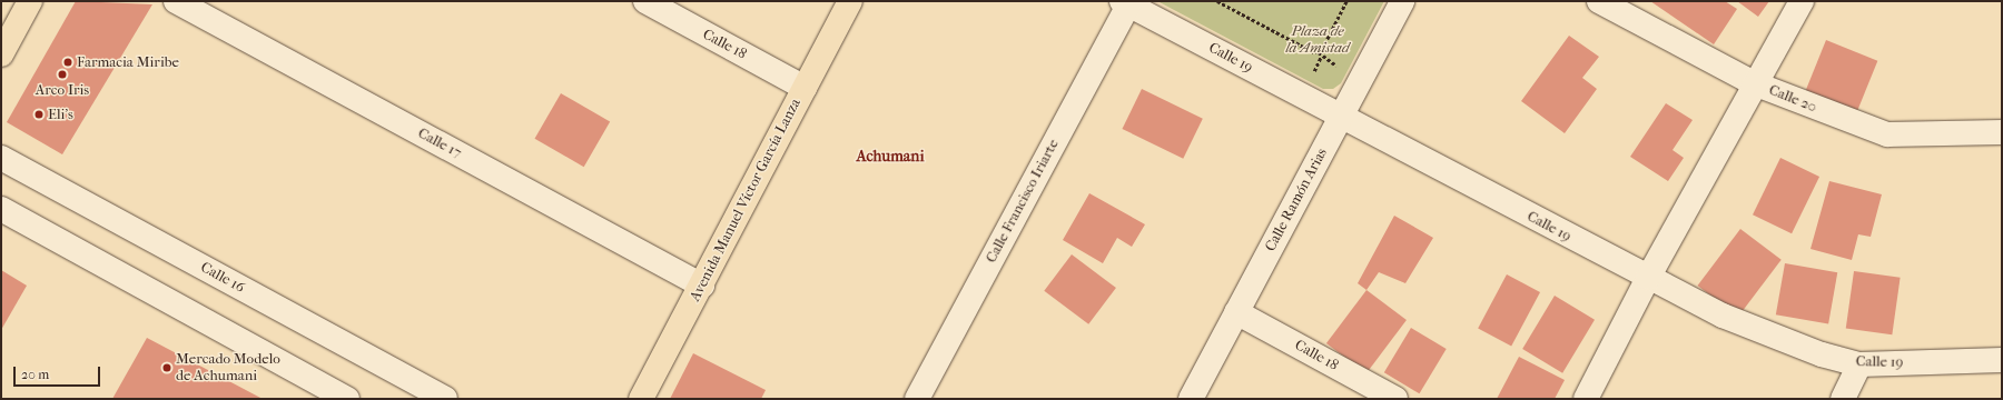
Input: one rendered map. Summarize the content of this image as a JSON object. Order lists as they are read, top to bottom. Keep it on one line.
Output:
{"streets":{"main road":["Avenida Manuel Víctor García Lanza"],"street":["Calle 18","Calle 19","Calle 20","Calle 17","Calle Ramón Arias","Calle Francisco Iriarte","Calle 16"]},"crossings":[["Calle 18","Avenida Manuel Víctor García Lanza"],["Calle 18","Calle Ramón Arias"],["Calle 19","Calle Ramón Arias"],["Calle 19","Calle Francisco Iriarte"],["Calle 17","Avenida Manuel Víctor García Lanza"]],"districts":["Achumani"],"parks":["Plaza de la Amistad"],"places":["Farmacia Miribe","Arco Iris","Eli's","Mercado Modelo de Achumani"],"scale_bar":"20 m"}
